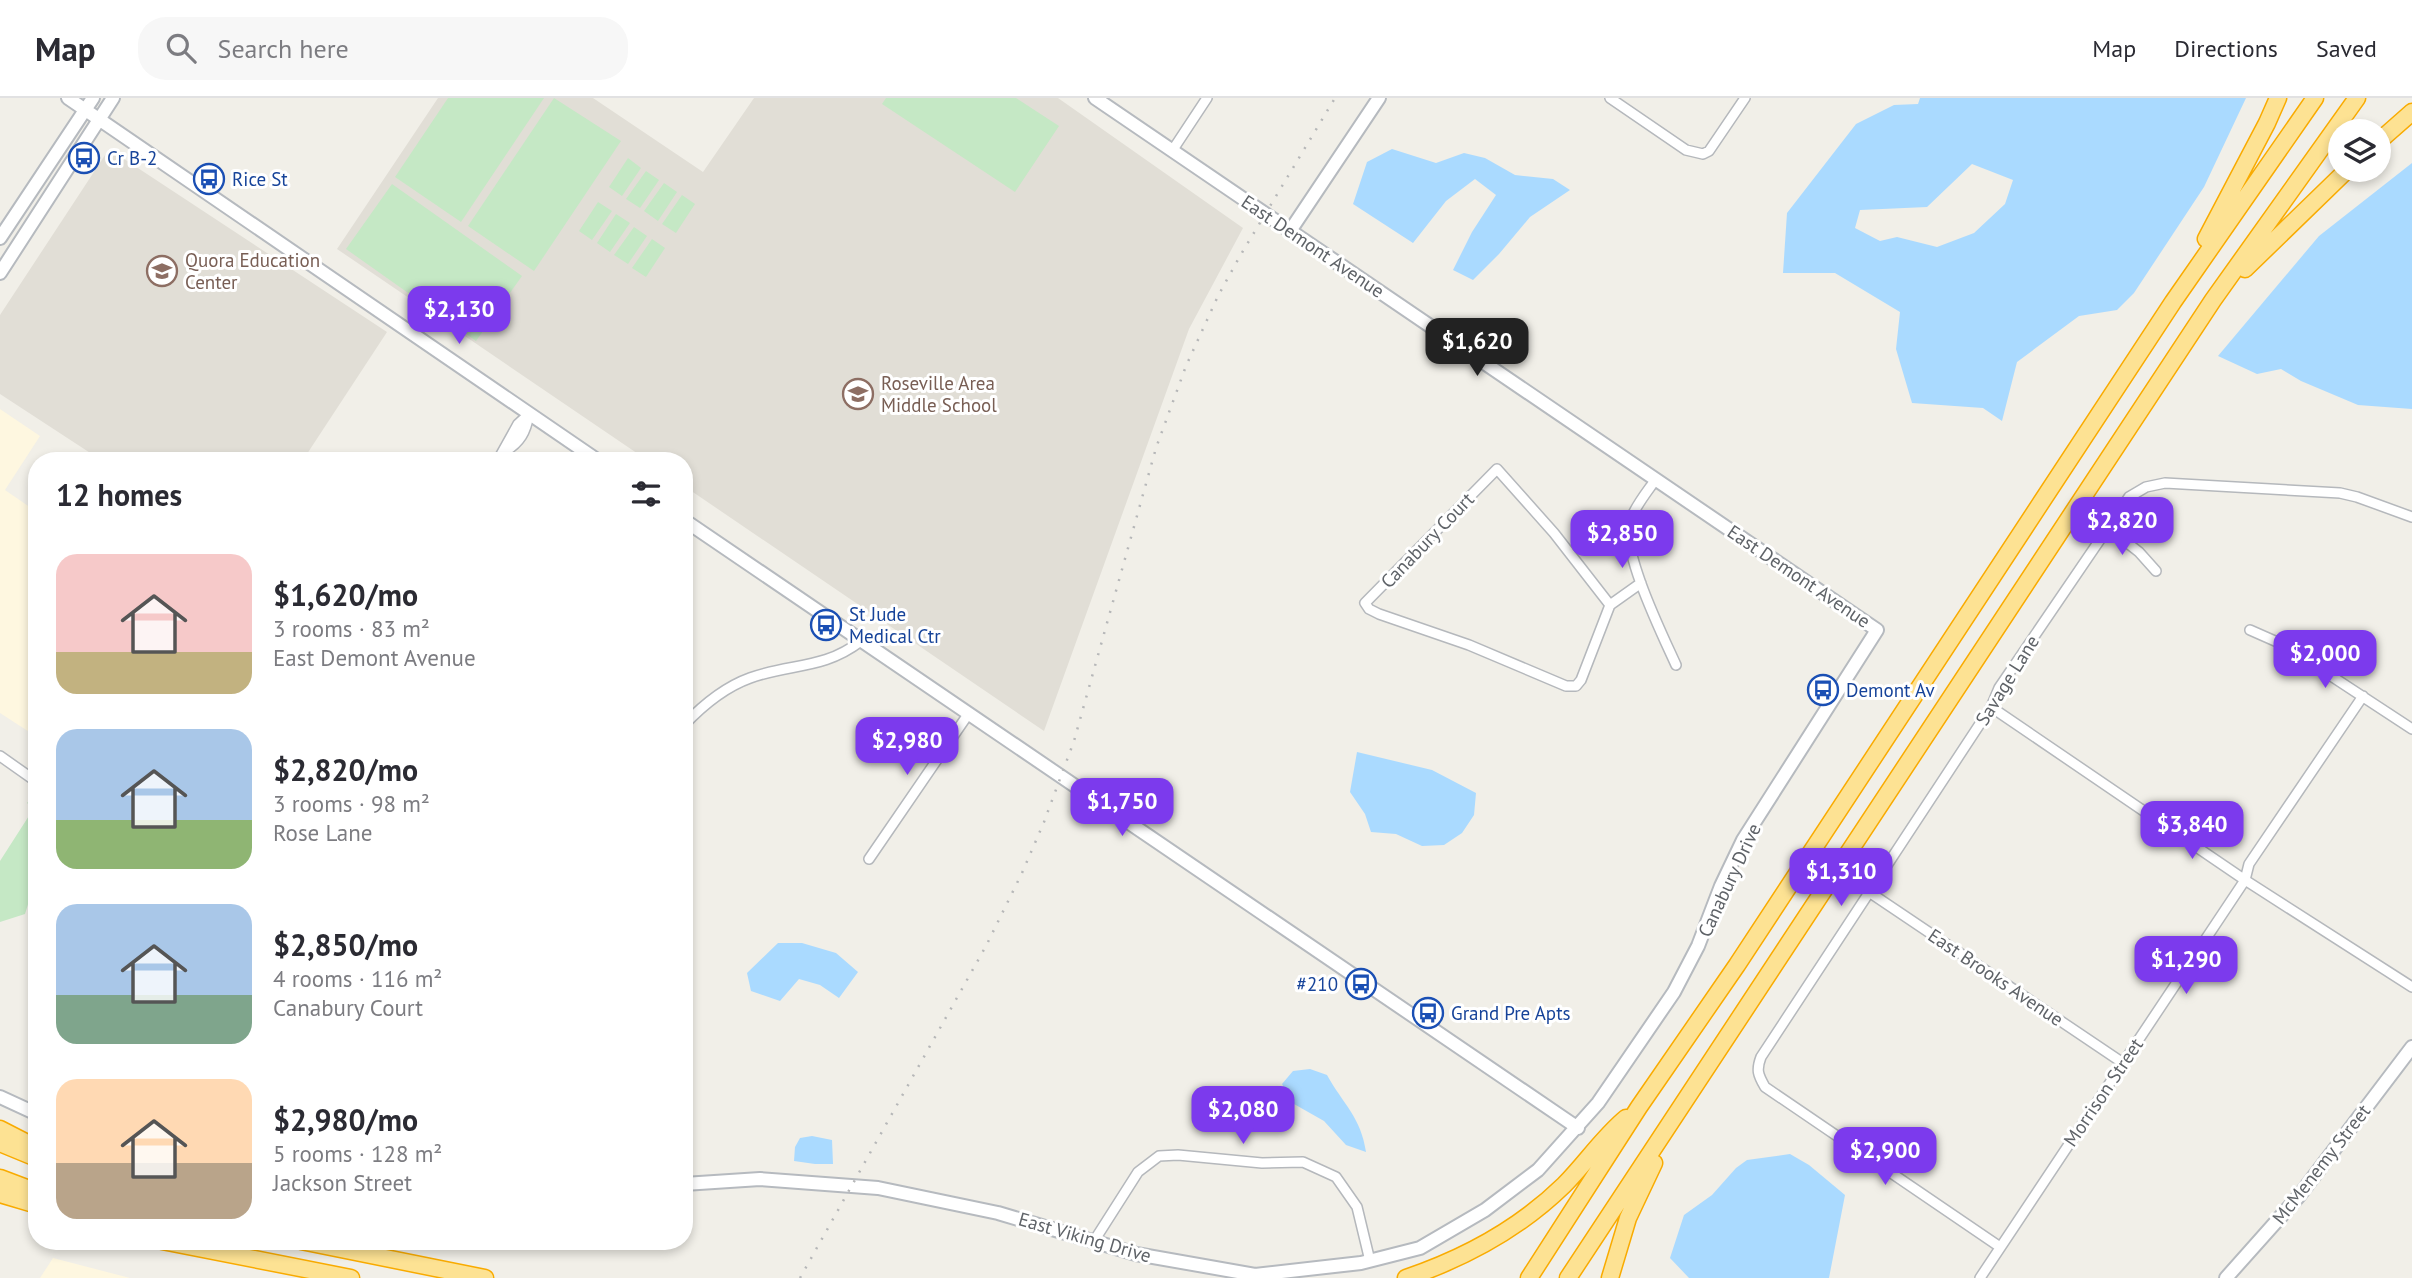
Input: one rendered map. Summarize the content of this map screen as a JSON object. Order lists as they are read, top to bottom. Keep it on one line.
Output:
{"streets":{"street":["East Demont Avenue","Canabury Court","Savage Lane","Canabury Drive","East Brooks Avenue","Morrison Street","McMenemy Street","East Viking Drive"]},"crossings":[["East Demont Avenue","Canabury Drive"],["Savage Lane","East Brooks Avenue"],["Savage Lane","Morrison Street"],["Canabury Drive","East Viking Drive"],["East Brooks Avenue","Morrison Street"]],"places":{"bus stop":["Cr B-2","Rice St","St Jude Medical Ctr","Demont Av","#210","Grand Pre Apts"],"school or university":["Quora Education Center","Roseville Area Middle School"]},"page":{"header":"Map","search":"Search here","nav":["Map","Directions","Saved"],"price":["$2,130","$1,620","$2,820","$2,850","$2,000","$2,980","$1,750","$3,840","$1,310","$1,290","$2,080","$2,900"],"heading":"12 homes","list":[{"name":"$1,620/mo","note":"3 rooms · 83 m² · East Demont Avenue"},{"name":"$2,820/mo","note":"3 rooms · 98 m² · Rose Lane"},{"name":"$2,850/mo","note":"4 rooms · 116 m² · Canabury Court"},{"name":"$2,980/mo","note":"5 rooms · 128 m² · Jackson Street"}]}}
